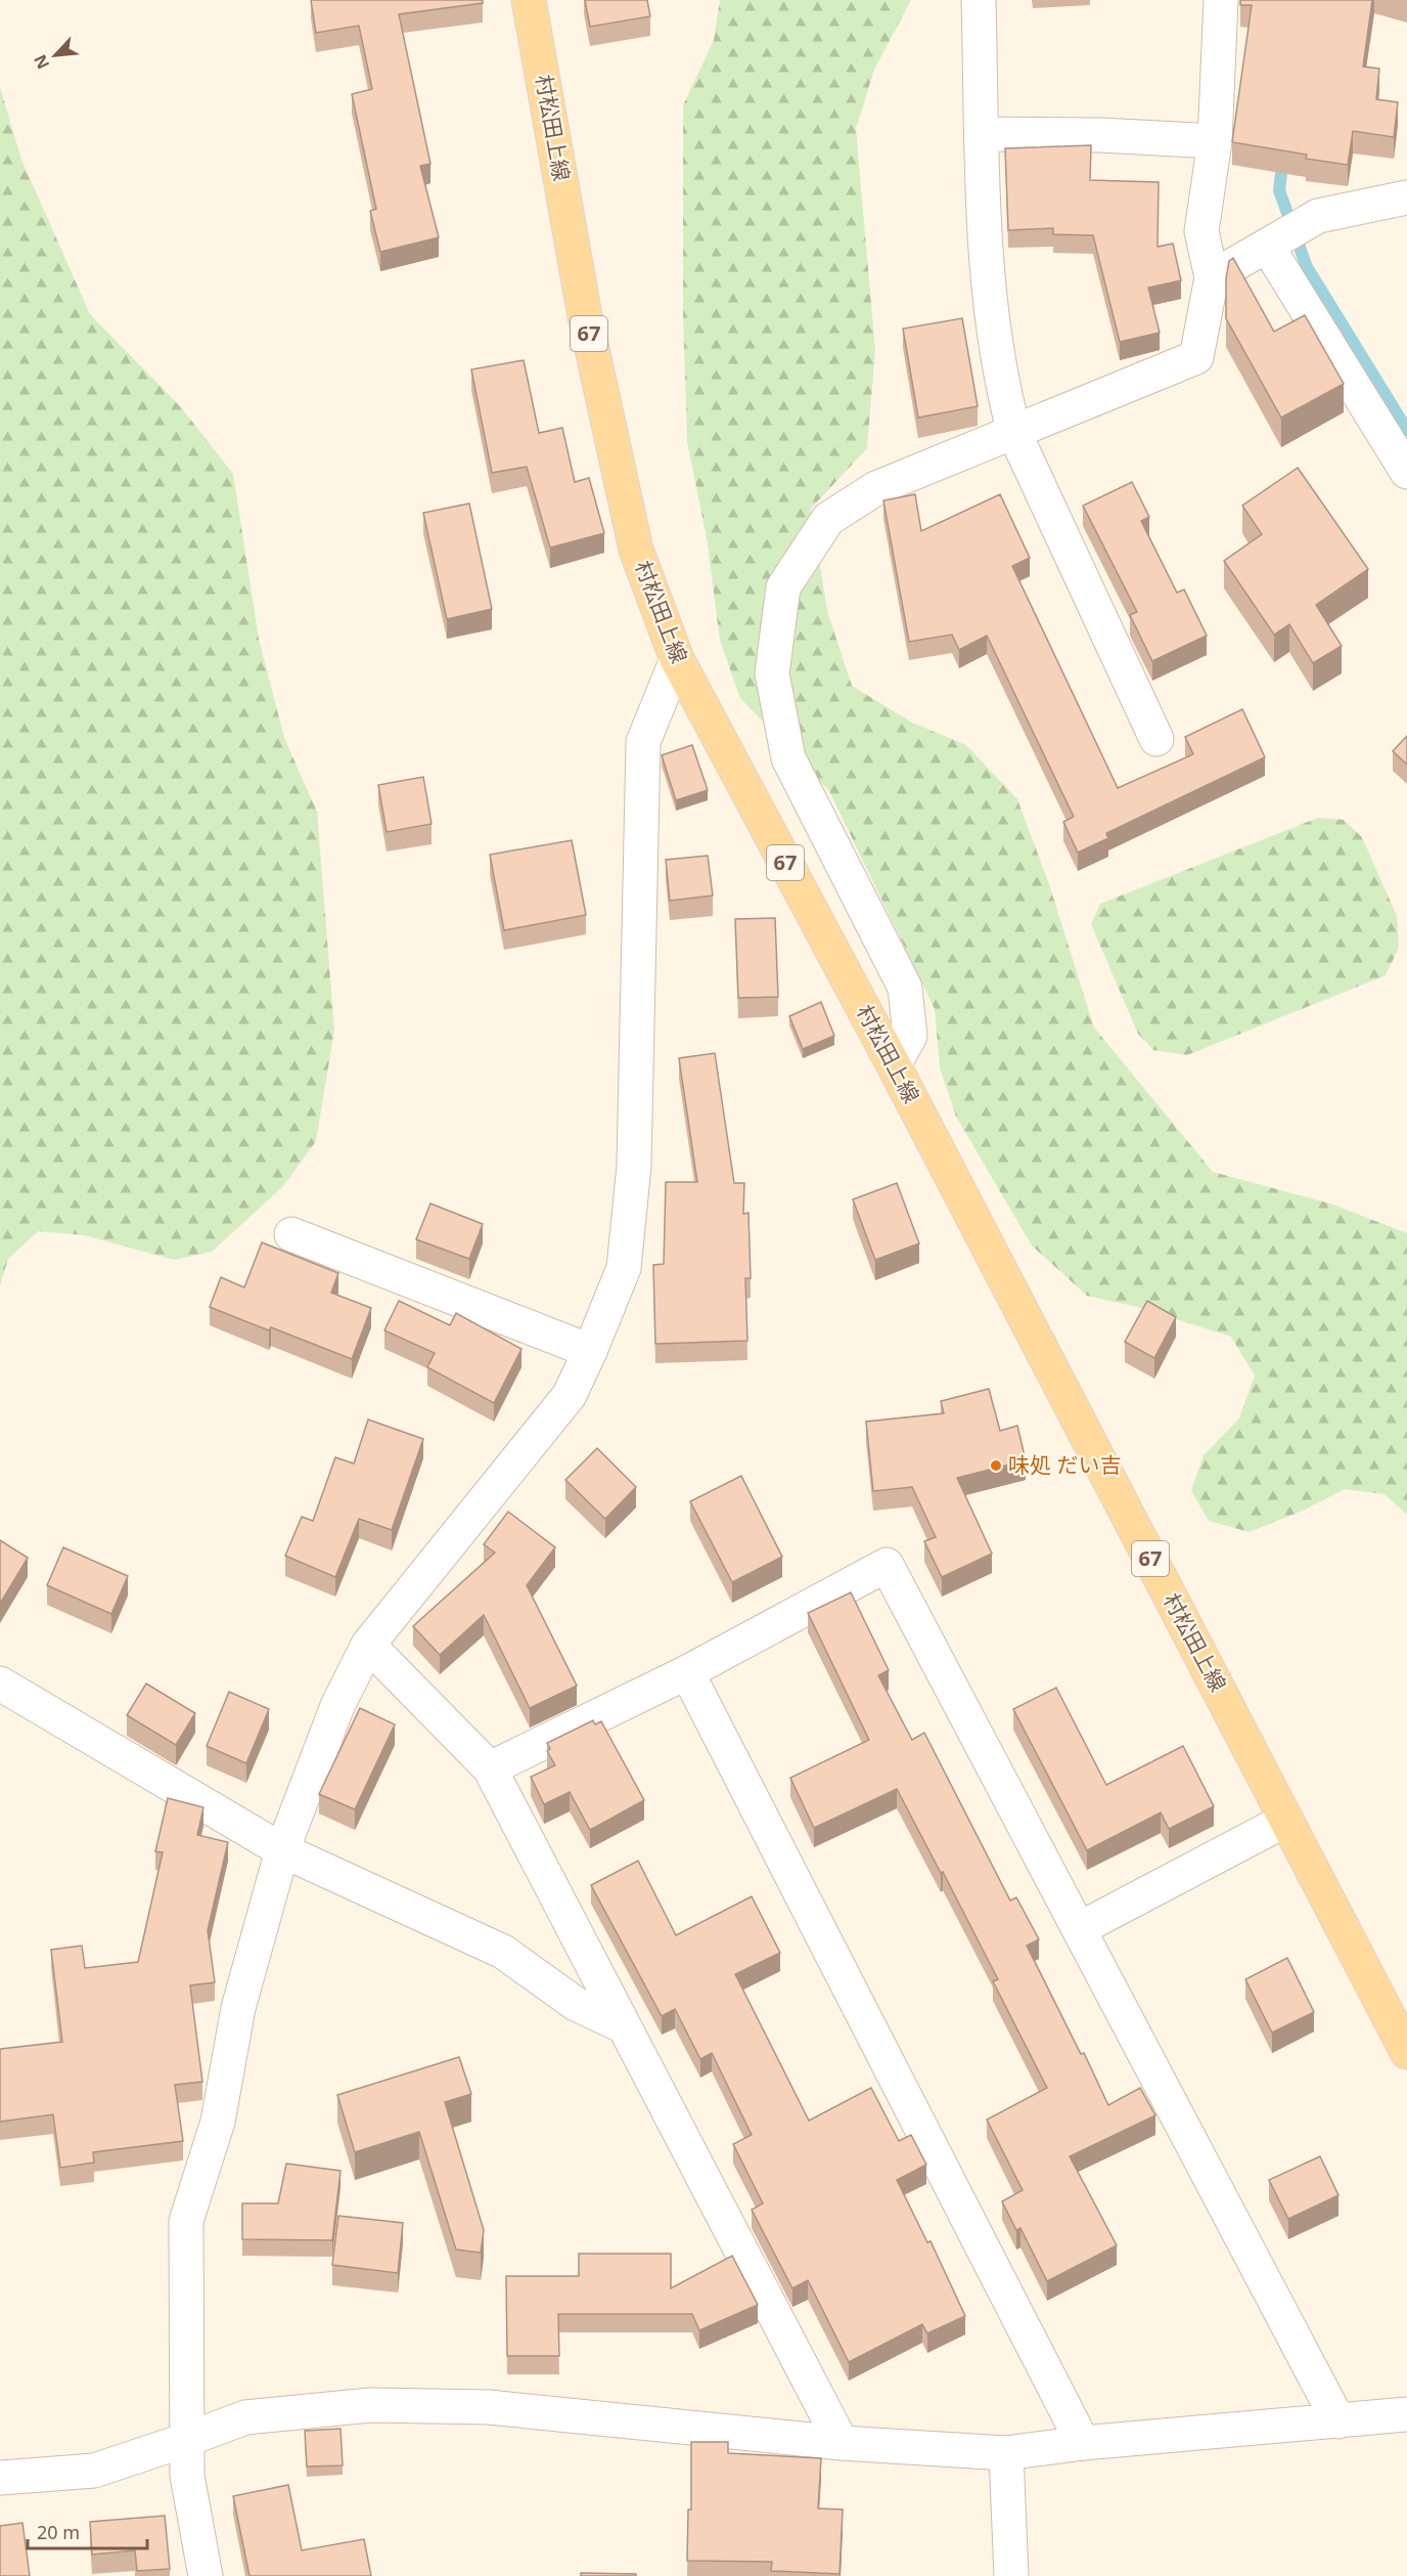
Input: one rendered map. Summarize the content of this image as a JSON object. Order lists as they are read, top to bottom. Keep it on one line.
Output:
{"streets":{"main road":["村松田上線","67"]},"places":["味処 だい吉"],"scale_bar":"20 m","north":"bottom left"}
